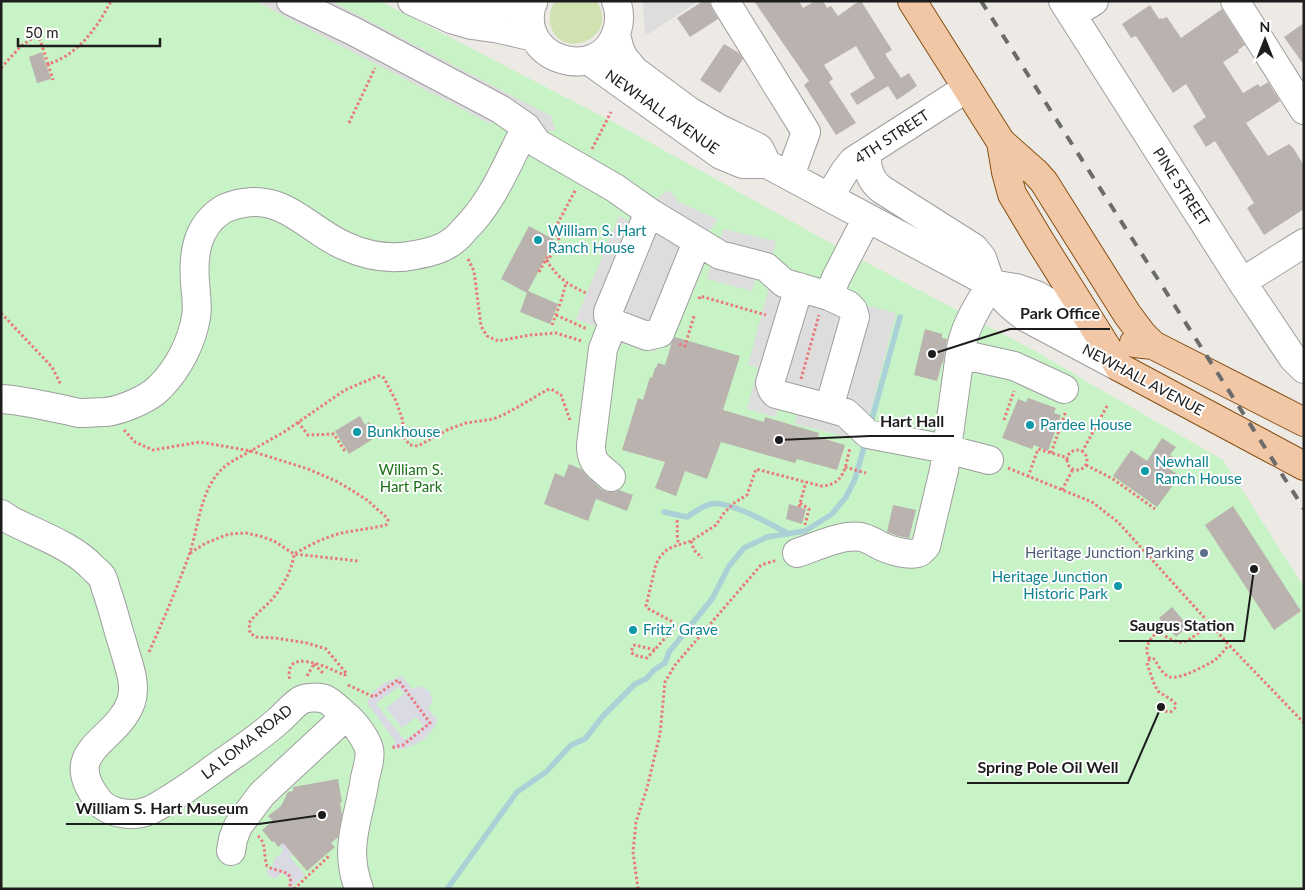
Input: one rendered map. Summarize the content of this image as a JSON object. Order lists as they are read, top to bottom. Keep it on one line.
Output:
{"streets":{"main road":["NEWHALL AVENUE"],"street":["4TH STREET","PINE STREET","LA LOMA ROAD"]},"crossings":[["NEWHALL AVENUE","4TH STREET"]],"parks":["William S. Hart Park"],"places":["William S. Hart Ranch House","Park Office","Pardee House","Bunkhouse","Hart Hall","Newhall Ranch House","Heritage Junction Parking","Saugus Station","Heritage Junction Historic Park","Fritz' Grave","Spring Pole Oil Well","William S. Hart Museum"],"scale_bar":"50 m","north":"top"}
